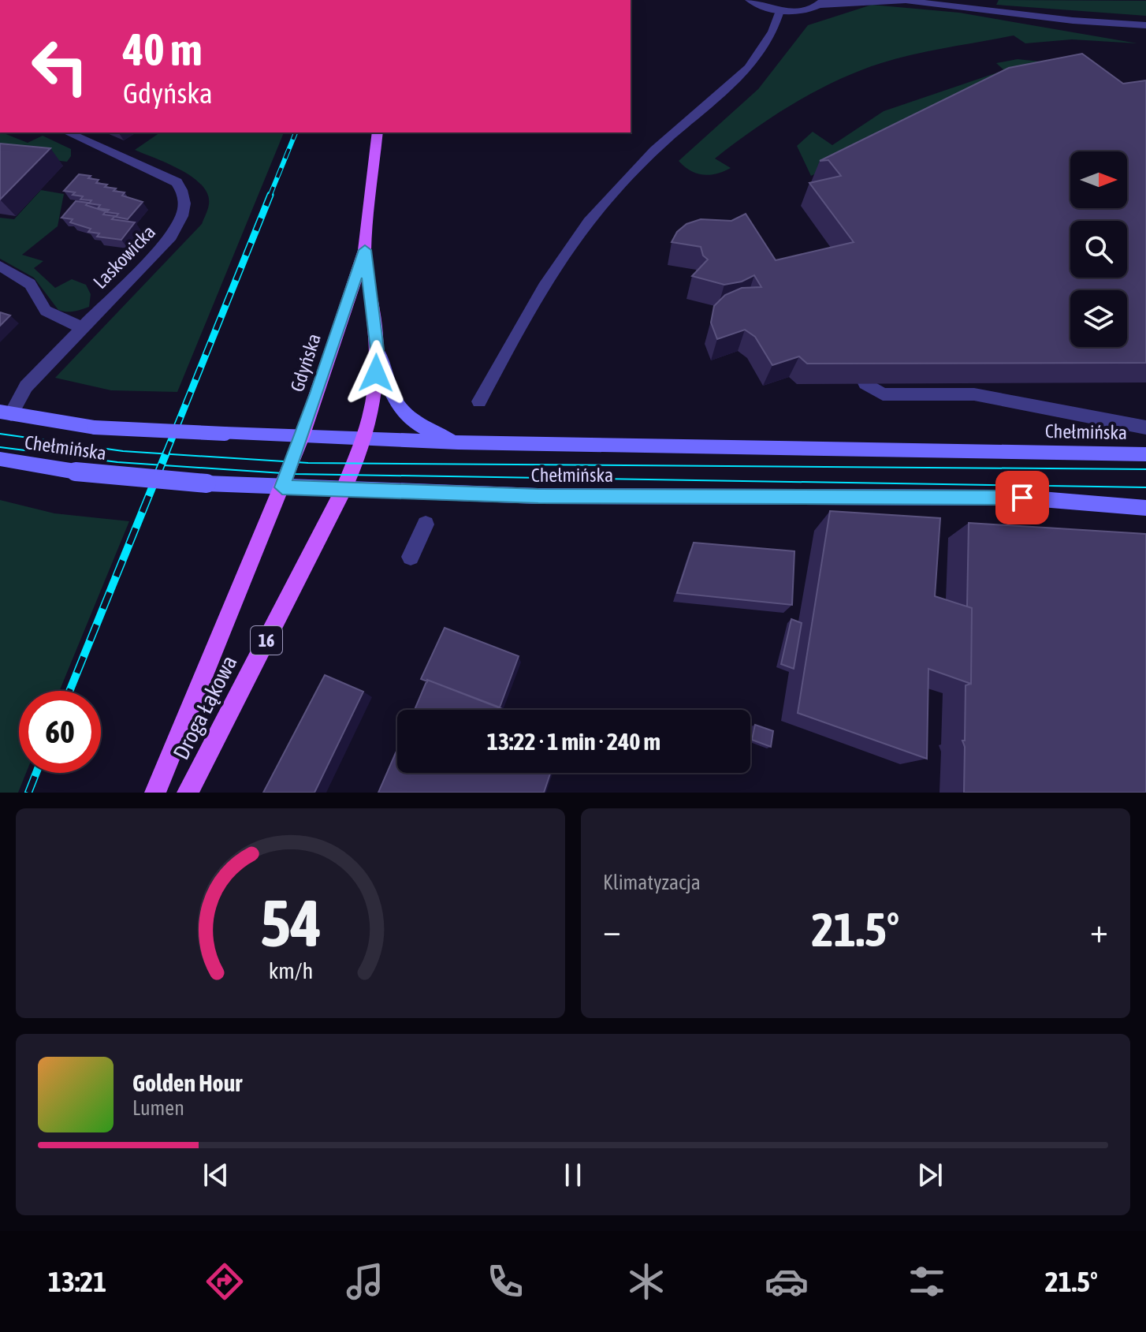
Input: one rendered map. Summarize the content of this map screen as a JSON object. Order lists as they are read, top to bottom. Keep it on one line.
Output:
{"streets":{"main road":["Gdyńska","Chełmińska","16","Droga Łąkowa"],"street":["Laskowicka"]},"crossings":[["Laskowicka","Chełmińska"],["Gdyńska","Chełmińska"],["Gdyńska","Droga Łąkowa"],["Chełmińska","Droga Łąkowa"]],"north":"right","page":{"turn":["40 m","Gdyńska"],"limit":"60","trip":"13:22 · 1 min · 240 m","tile":"Klimatyzacja","heat":["−","21.5°","+"],"song":["Golden Hour","Lumen"],"tabs":["13:21","21.5°"],"gauge":["54","km/h"]}}
